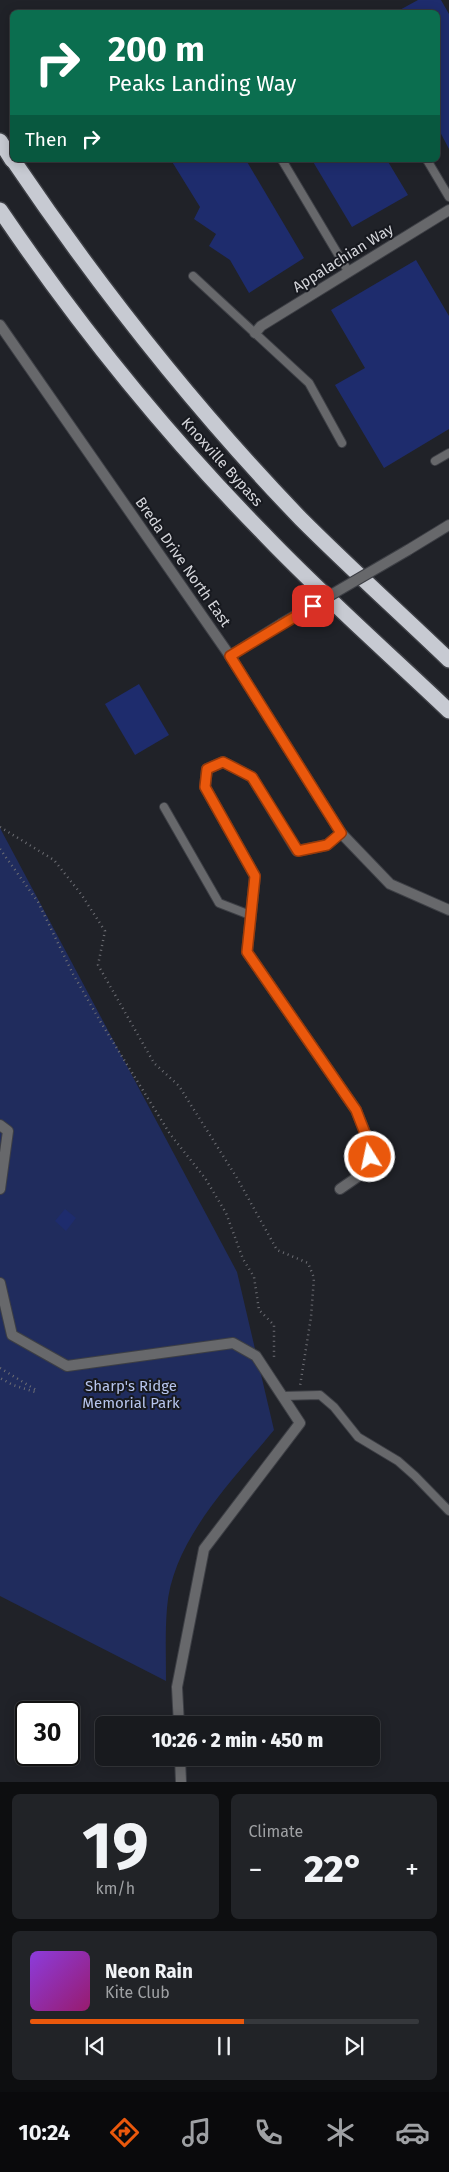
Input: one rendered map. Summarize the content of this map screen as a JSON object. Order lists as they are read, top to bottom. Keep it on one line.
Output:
{"streets":{"highway":["Knoxville Bypass"],"street":["Appalachian Way","Breda Drive North East"]},"parks":["Sharp's Ridge Memorial Park"],"page":{"turn":["200 m","Peaks Landing Way"],"then":"Then","limit":"30","trip":"10:26 · 2 min · 450 m","tile":[["19","km/h"],"Climate"],"heat":["−","22°","+"],"song":["Neon Rain","Kite Club"],"tabs":"10:24"}}
